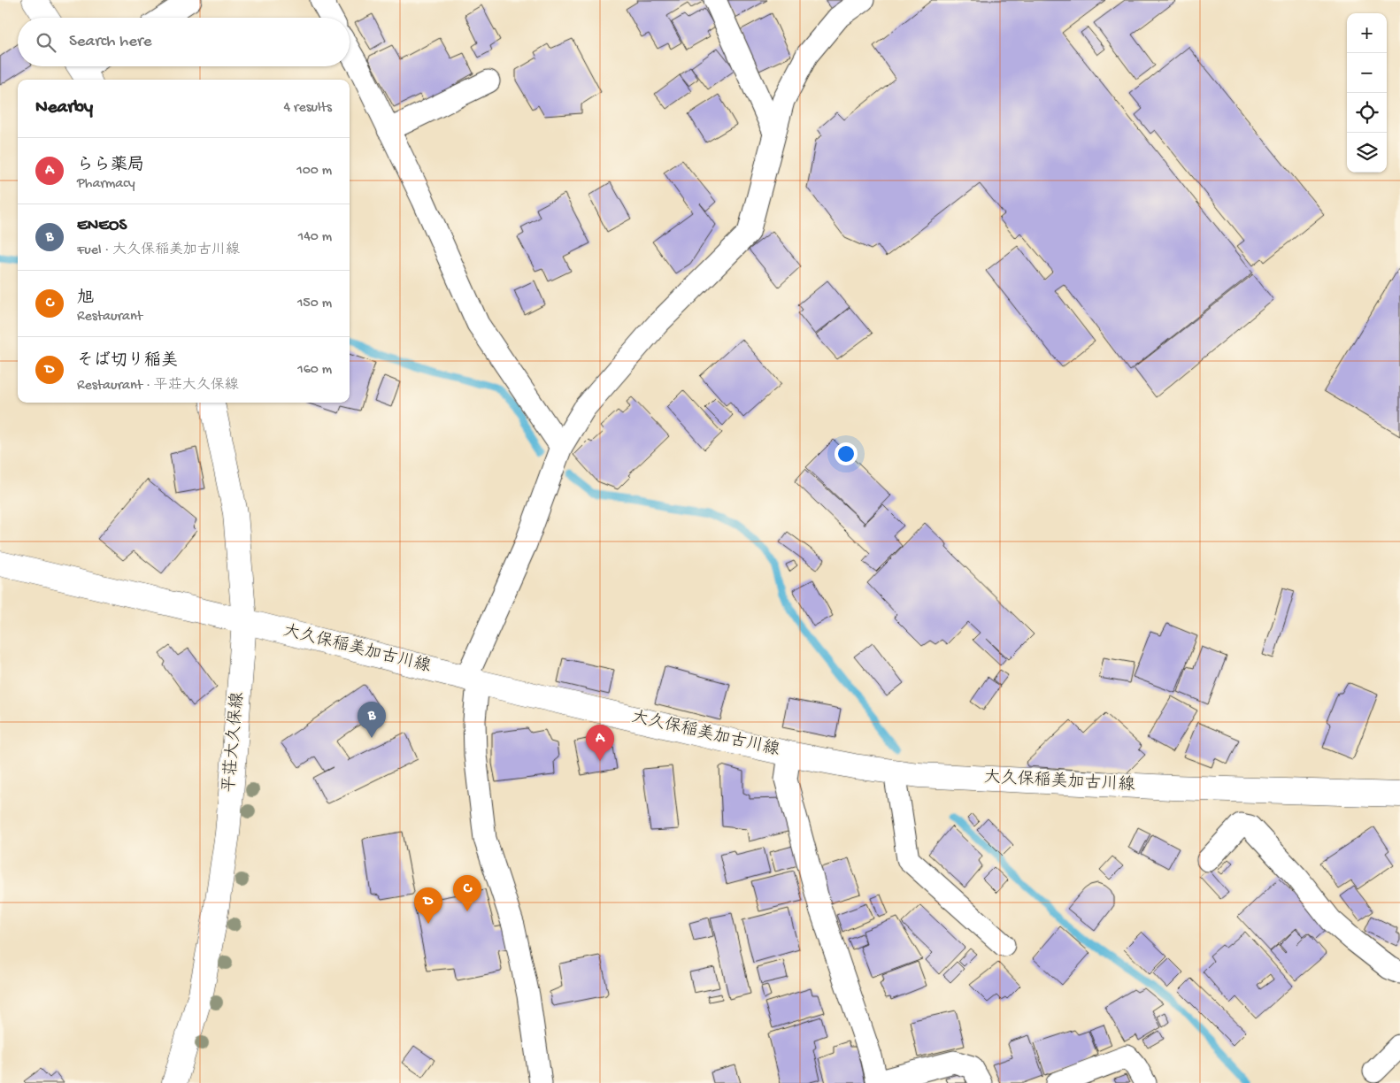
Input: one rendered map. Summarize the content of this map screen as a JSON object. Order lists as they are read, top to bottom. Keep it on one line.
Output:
{"streets":{"main road":["大久保稲美加古川線","平荘大久保線"]},"crossings":[["大久保稲美加古川線","平荘大久保線"]],"page":{"map_buttons":["+","−"],"search":"Search here","heading":["Nearby","4 results"],"list":[{"mark":"A","name":"らら薬局","note":"Pharmacy","value":"100 m"},{"mark":"B","name":"ENEOS","note":"Fuel · 大久保稲美加古川線","value":"140 m"},{"mark":"C","name":"旭","note":"Restaurant","value":"150 m"},{"mark":"D","name":"そば切り稲美","note":"Restaurant · 平荘大久保線","value":"160 m"}],"pins":["B","A","C","D"]}}
